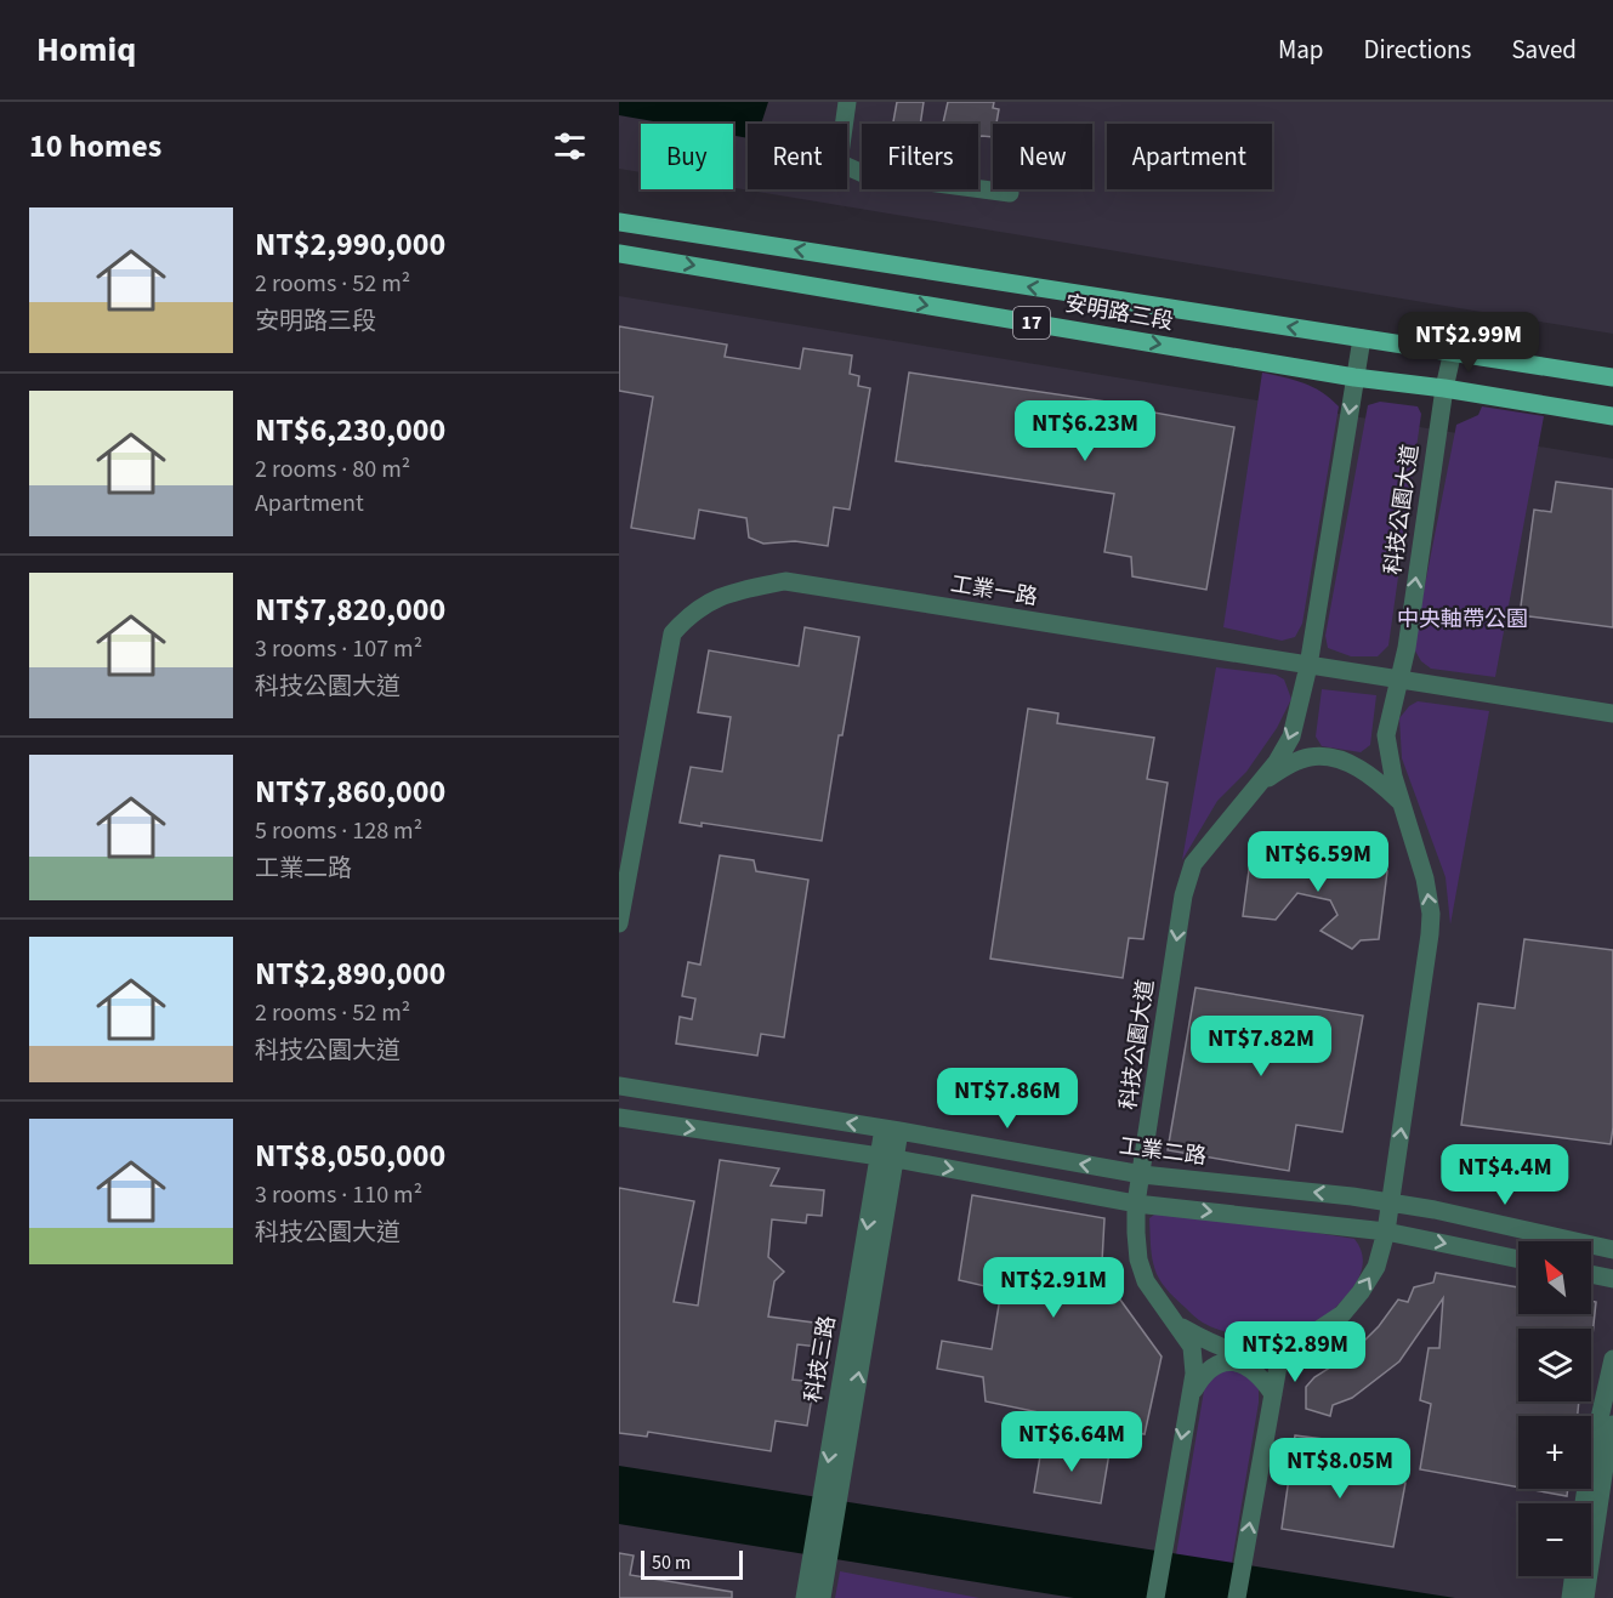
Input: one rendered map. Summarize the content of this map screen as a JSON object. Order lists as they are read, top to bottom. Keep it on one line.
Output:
{"streets":{"main road":["安明路三段","17"],"street":["科技公園大道","工業一路","工業二路","科技三路"]},"crossings":[["安明路三段","科技公園大道"],["科技公園大道","工業一路"],["科技公園大道","工業二路"],["工業二路","科技三路"]],"parks":["中央軸帶公園"],"scale_bar":"50 m","north":"top left","page":{"header":"Homiq","nav":["Map","Directions","Saved"],"heading":"10 homes","chip":["Buy","Rent","Filters","New","Apartment"],"list":[{"name":"NT$2,990,000","note":"2 rooms · 52 m² · 安明路三段"},{"name":"NT$6,230,000","note":"2 rooms · 80 m² · Apartment"},{"name":"NT$7,820,000","note":"3 rooms · 107 m² · 科技公園大道"},{"name":"NT$7,860,000","note":"5 rooms · 128 m² · 工業二路"},{"name":"NT$2,890,000","note":"2 rooms · 52 m² · 科技公園大道"},{"name":"NT$8,050,000","note":"3 rooms · 110 m² · 科技公園大道"}],"price":["NT$2.99M","NT$6.23M","NT$6.59M","NT$7.82M","NT$7.86M","NT$4.4M","NT$2.91M","NT$2.89M","NT$6.64M","NT$8.05M"],"map_buttons":["+","−"],"scale":"50 m"}}
